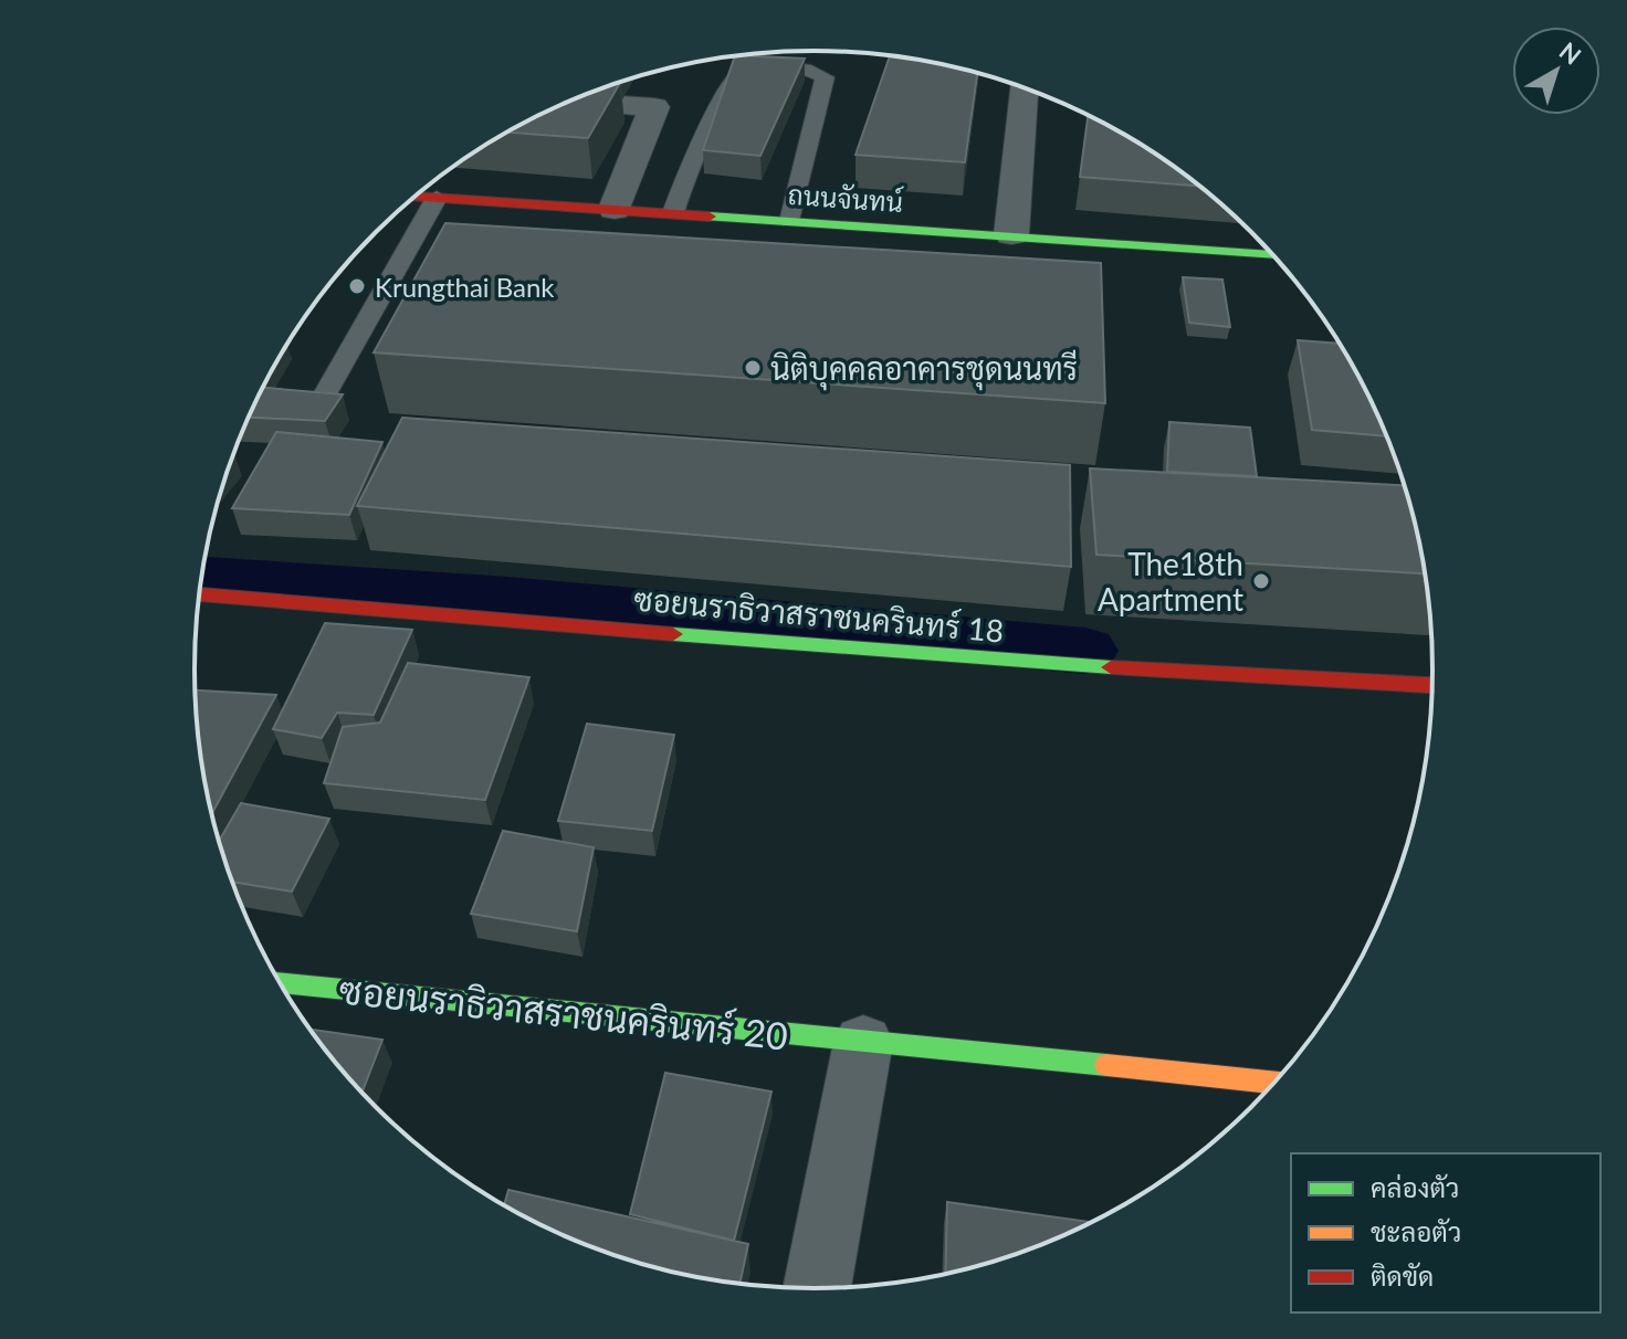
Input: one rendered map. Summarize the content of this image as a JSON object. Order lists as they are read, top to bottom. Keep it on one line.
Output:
{"streets":{"street":["ถนนจันทน์","ซอยนราธิวาสราชนครินทร์ 18","ซอยนราธิวาสราชนครินทร์ 20"]},"places":["Krungthai Bank","นิติบุคคลอาคารชุดนนทรี","The18th Apartment"],"legend":["คล่องตัว","ชะลอตัว","ติดขัด"],"north":"top right"}
